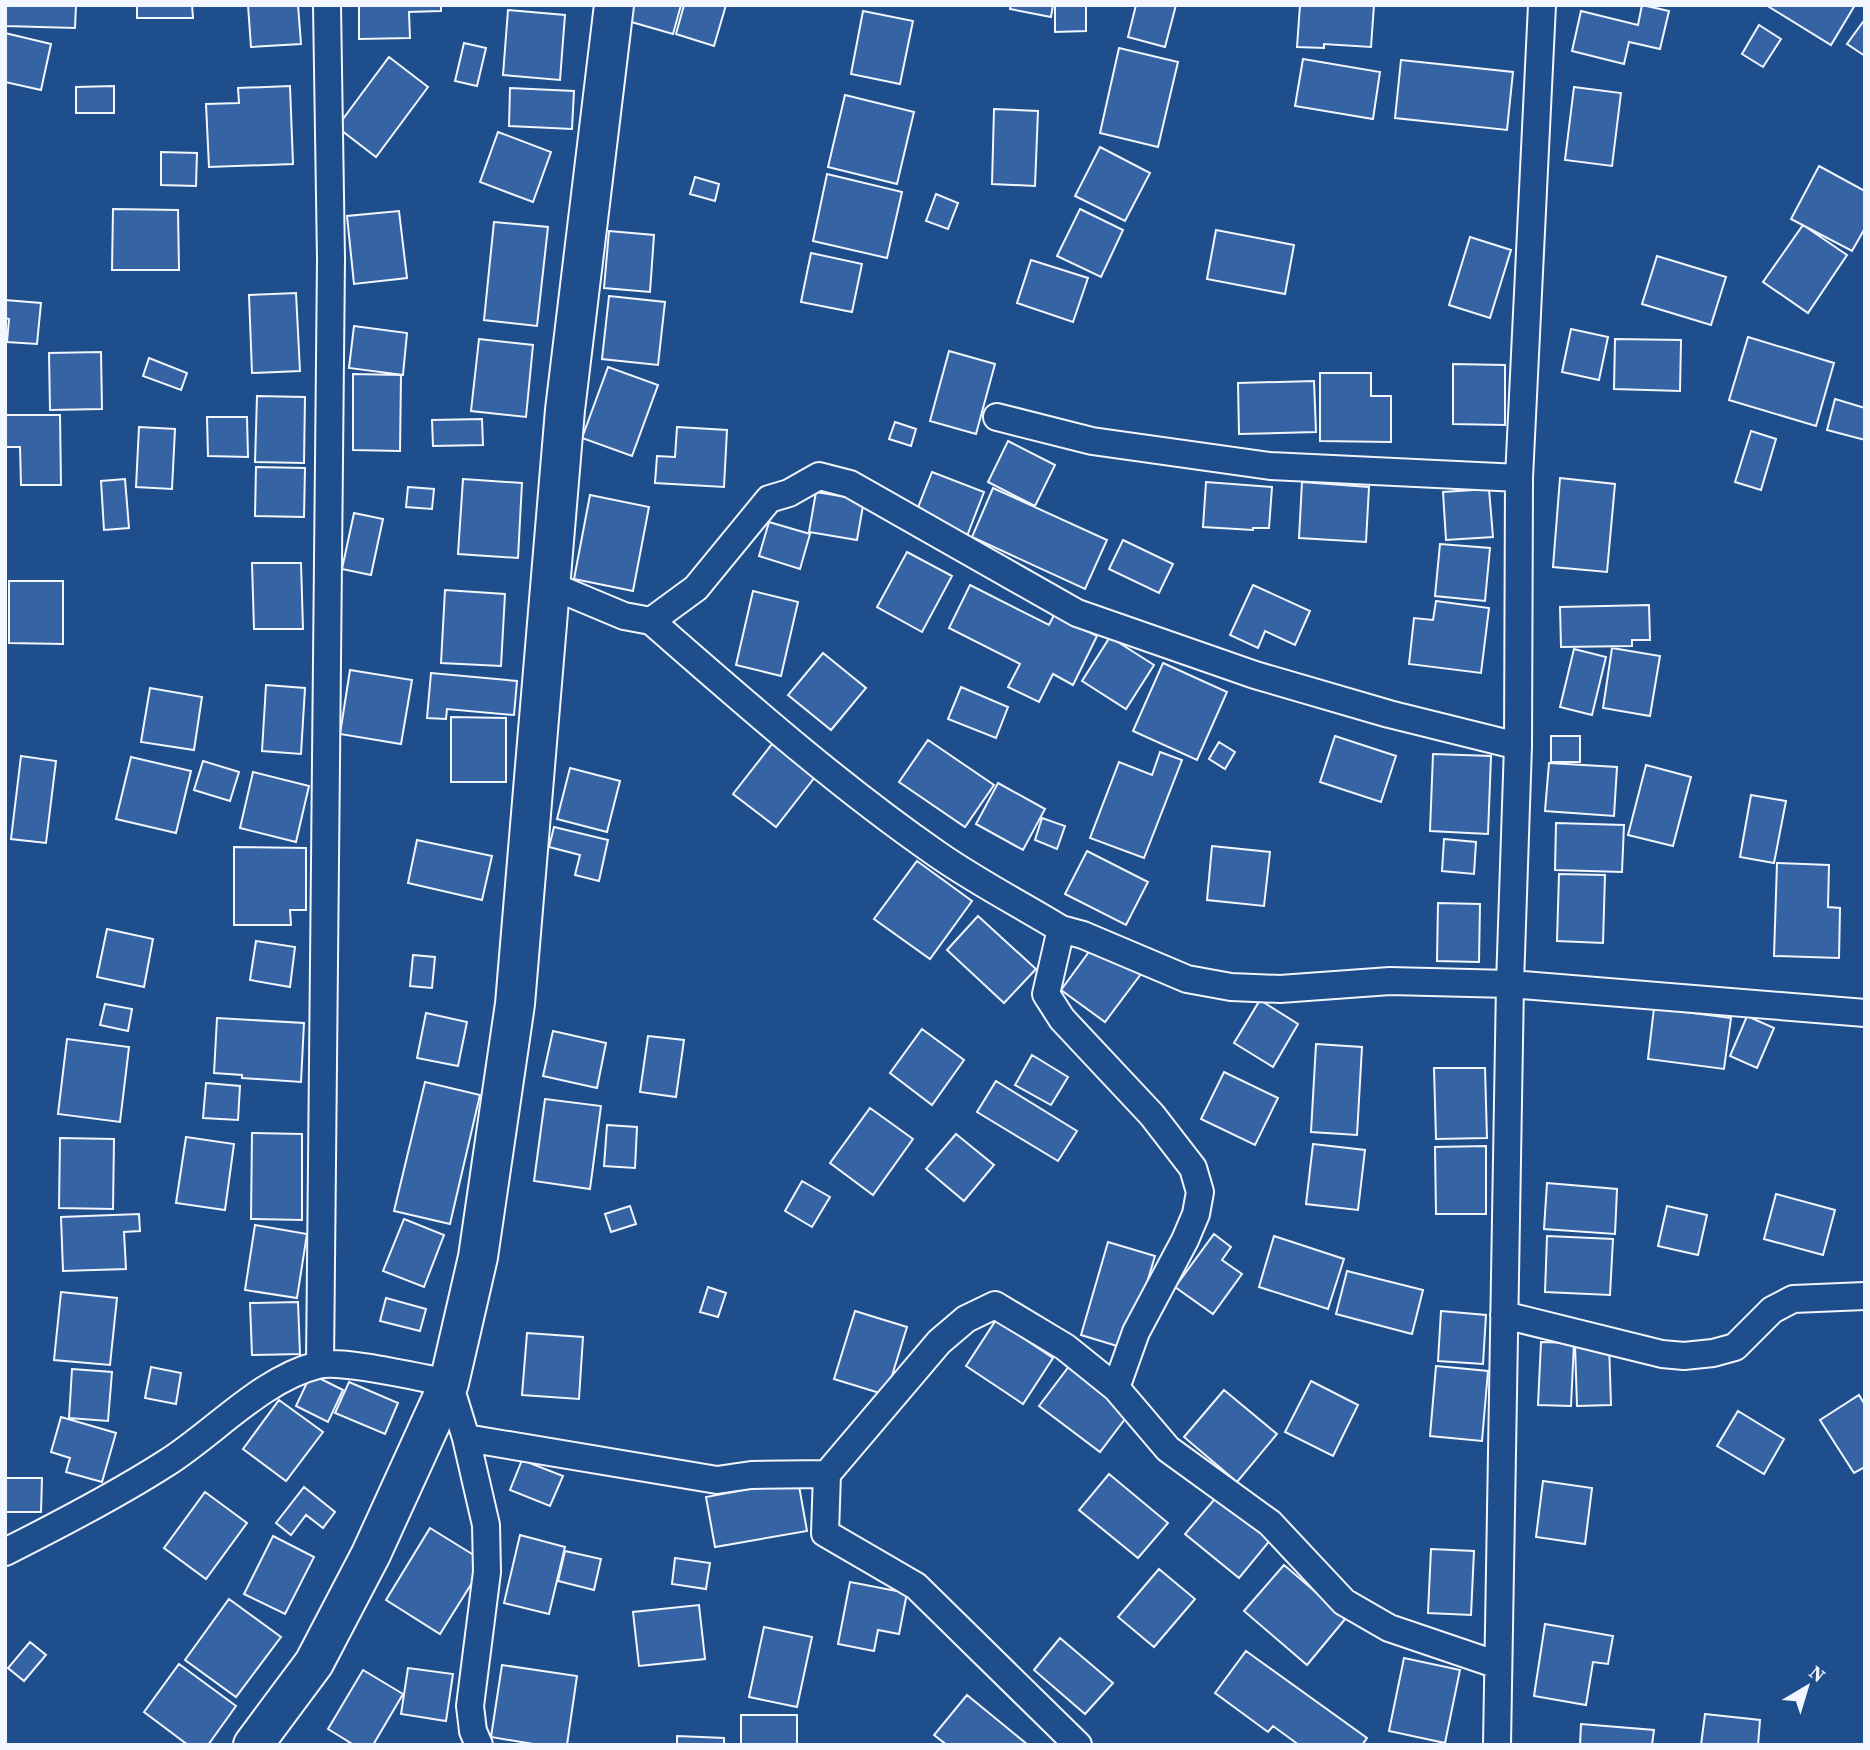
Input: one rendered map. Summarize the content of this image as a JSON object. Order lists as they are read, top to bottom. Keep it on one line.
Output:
{"north":"top right"}
